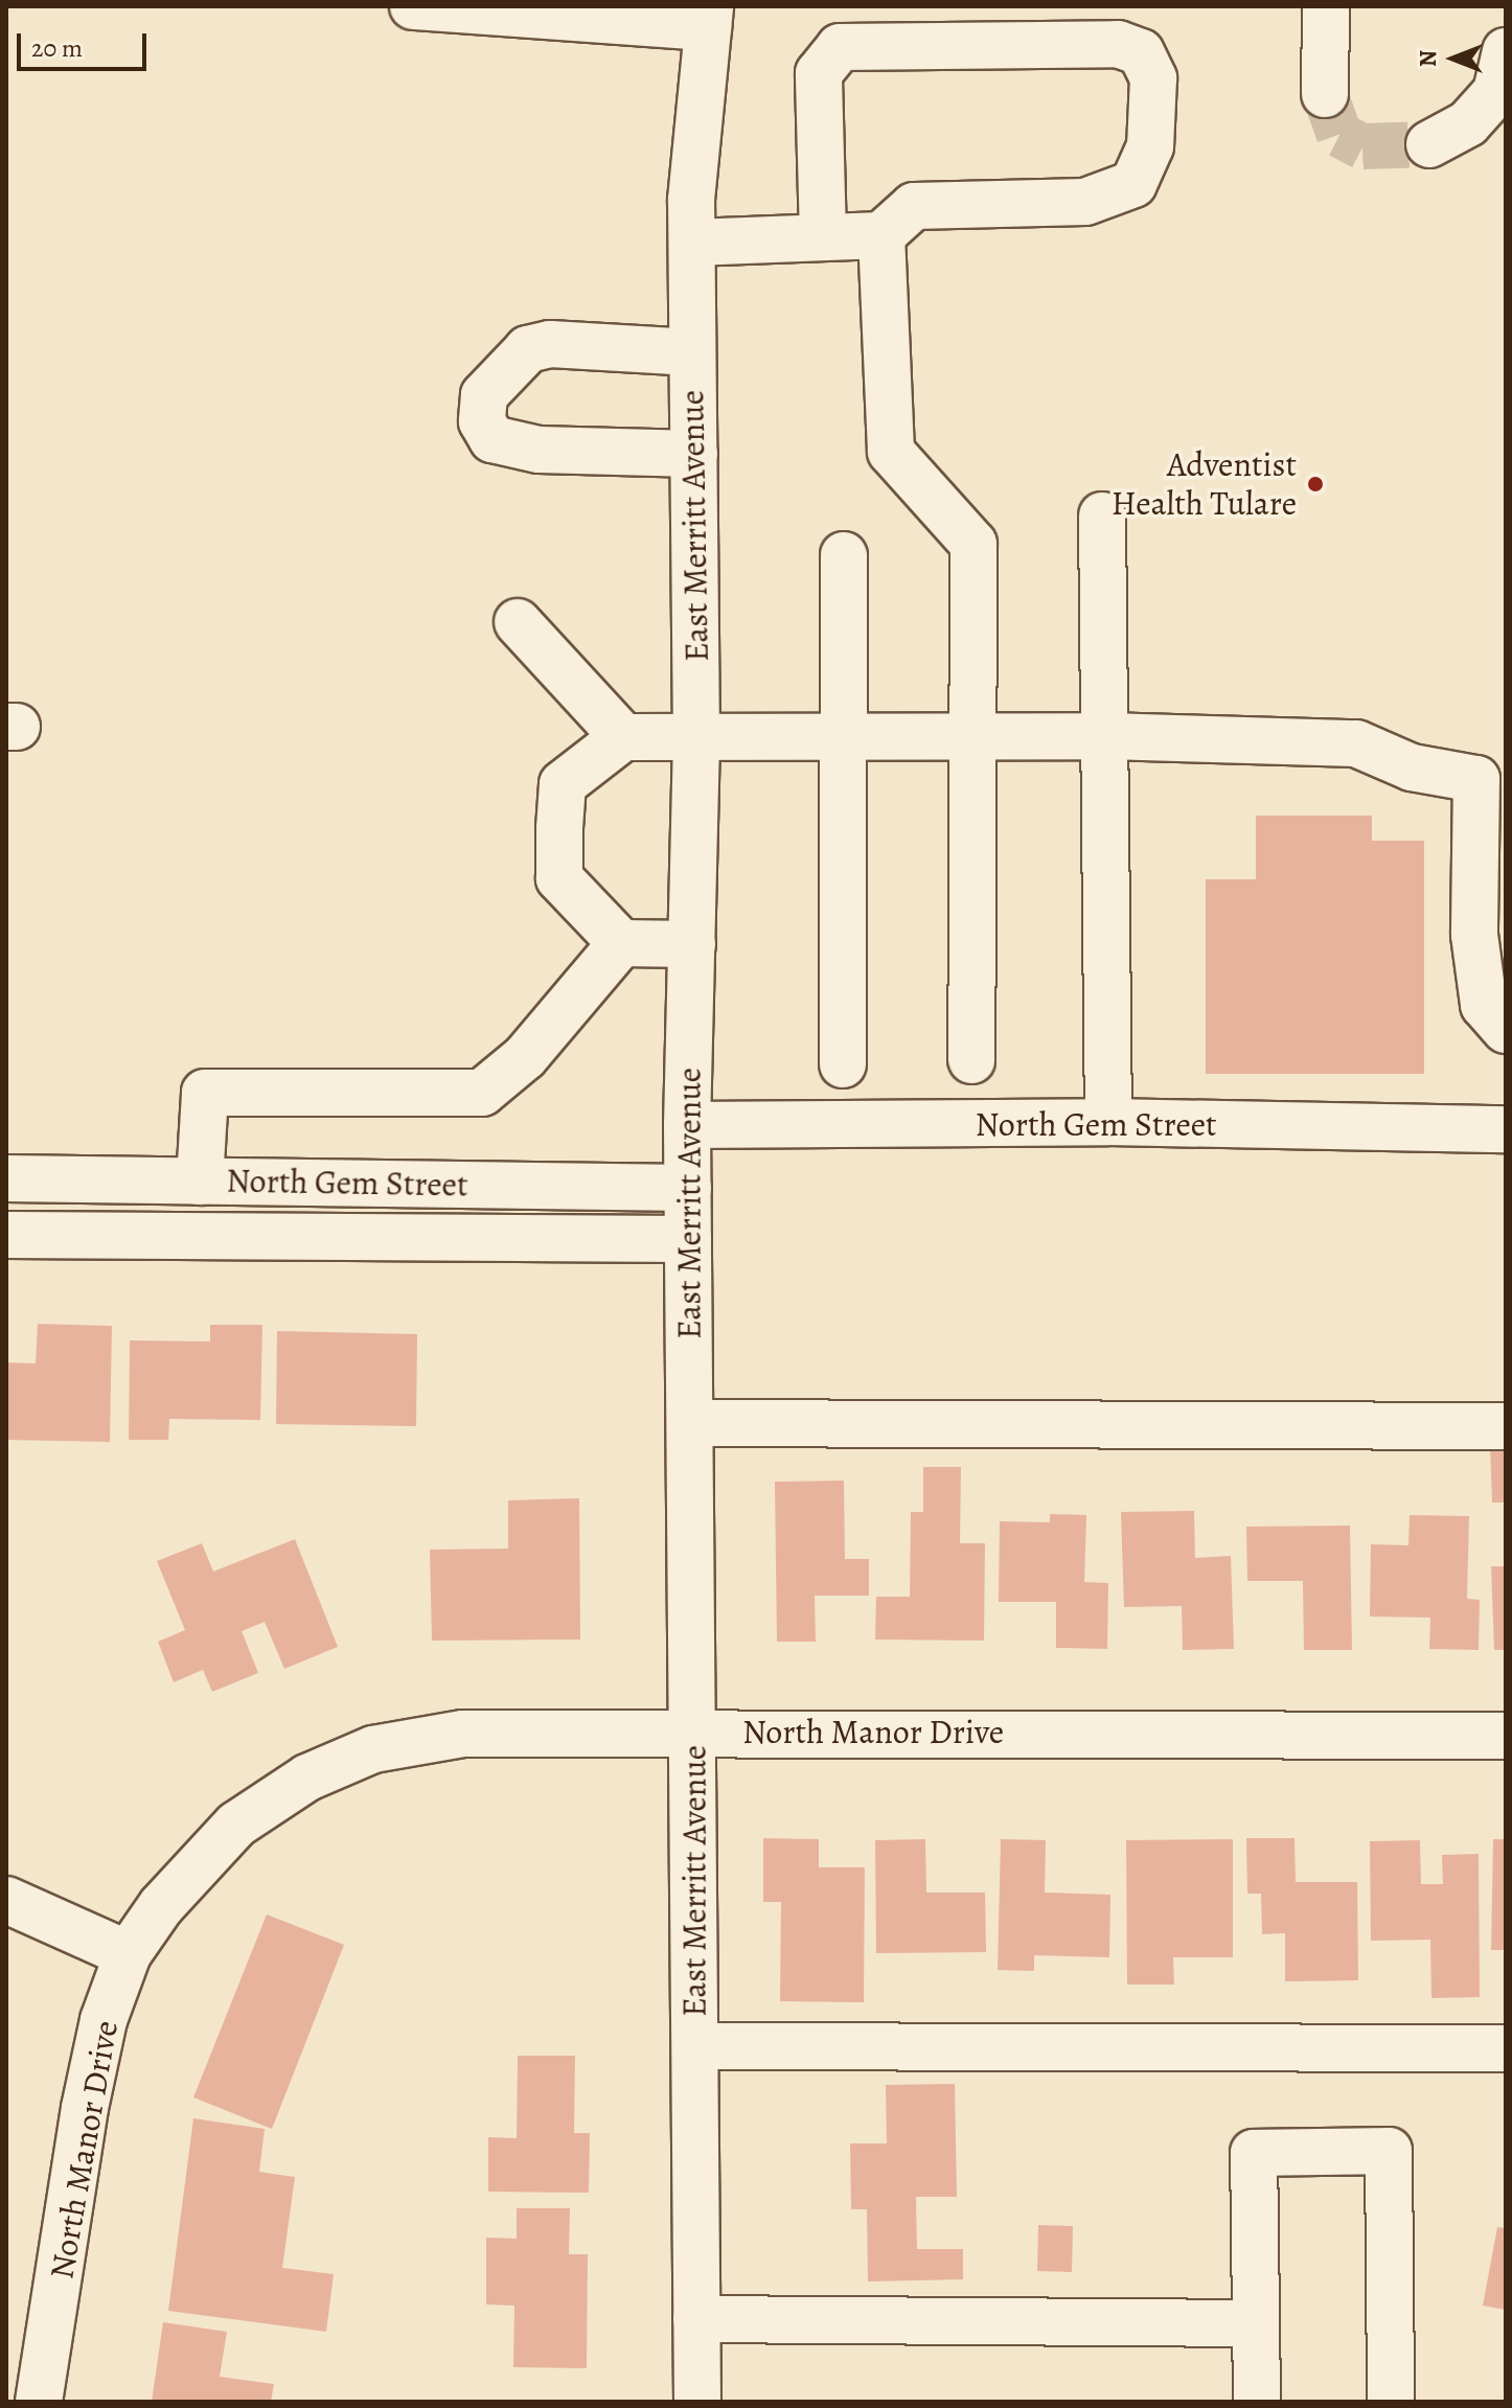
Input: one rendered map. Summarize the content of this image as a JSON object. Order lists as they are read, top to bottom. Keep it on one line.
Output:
{"streets":{"street":["East Merritt Avenue","North Gem Street","North Manor Drive"]},"crossings":[["East Merritt Avenue","North Gem Street"],["East Merritt Avenue","North Manor Drive"]],"places":["Adventist Health Tulare"],"scale_bar":"20 m","north":"left"}
